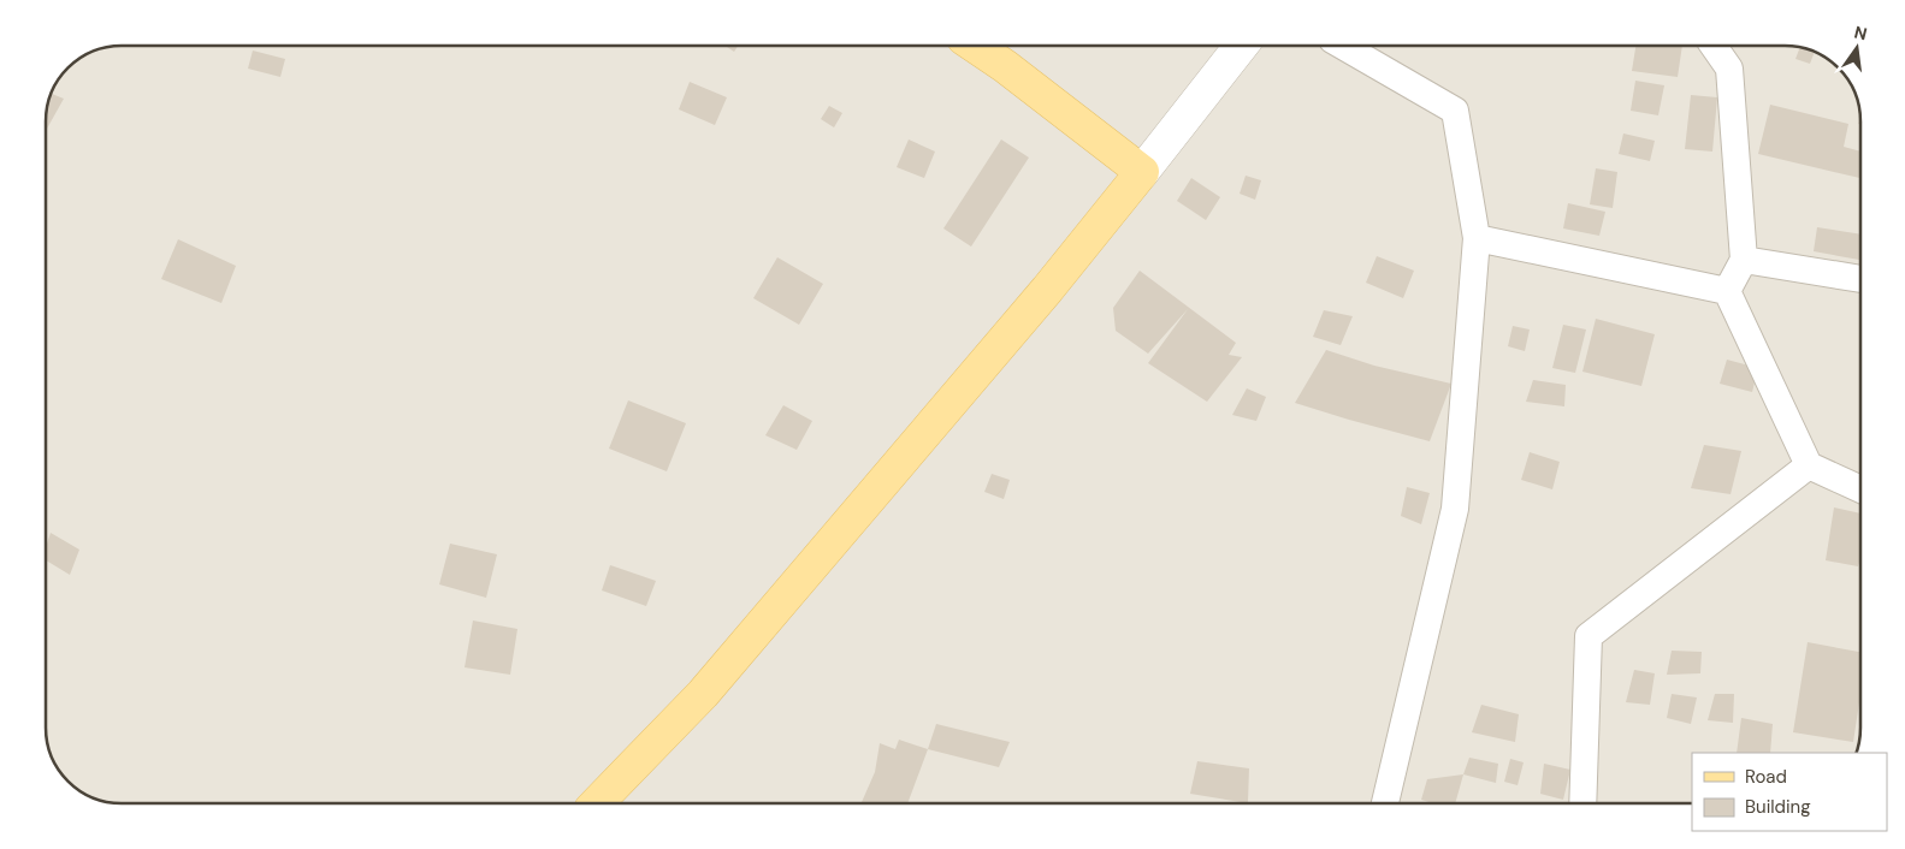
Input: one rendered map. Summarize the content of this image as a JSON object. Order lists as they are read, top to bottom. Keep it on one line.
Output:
{"legend":["Road","Building"],"north":"top"}
